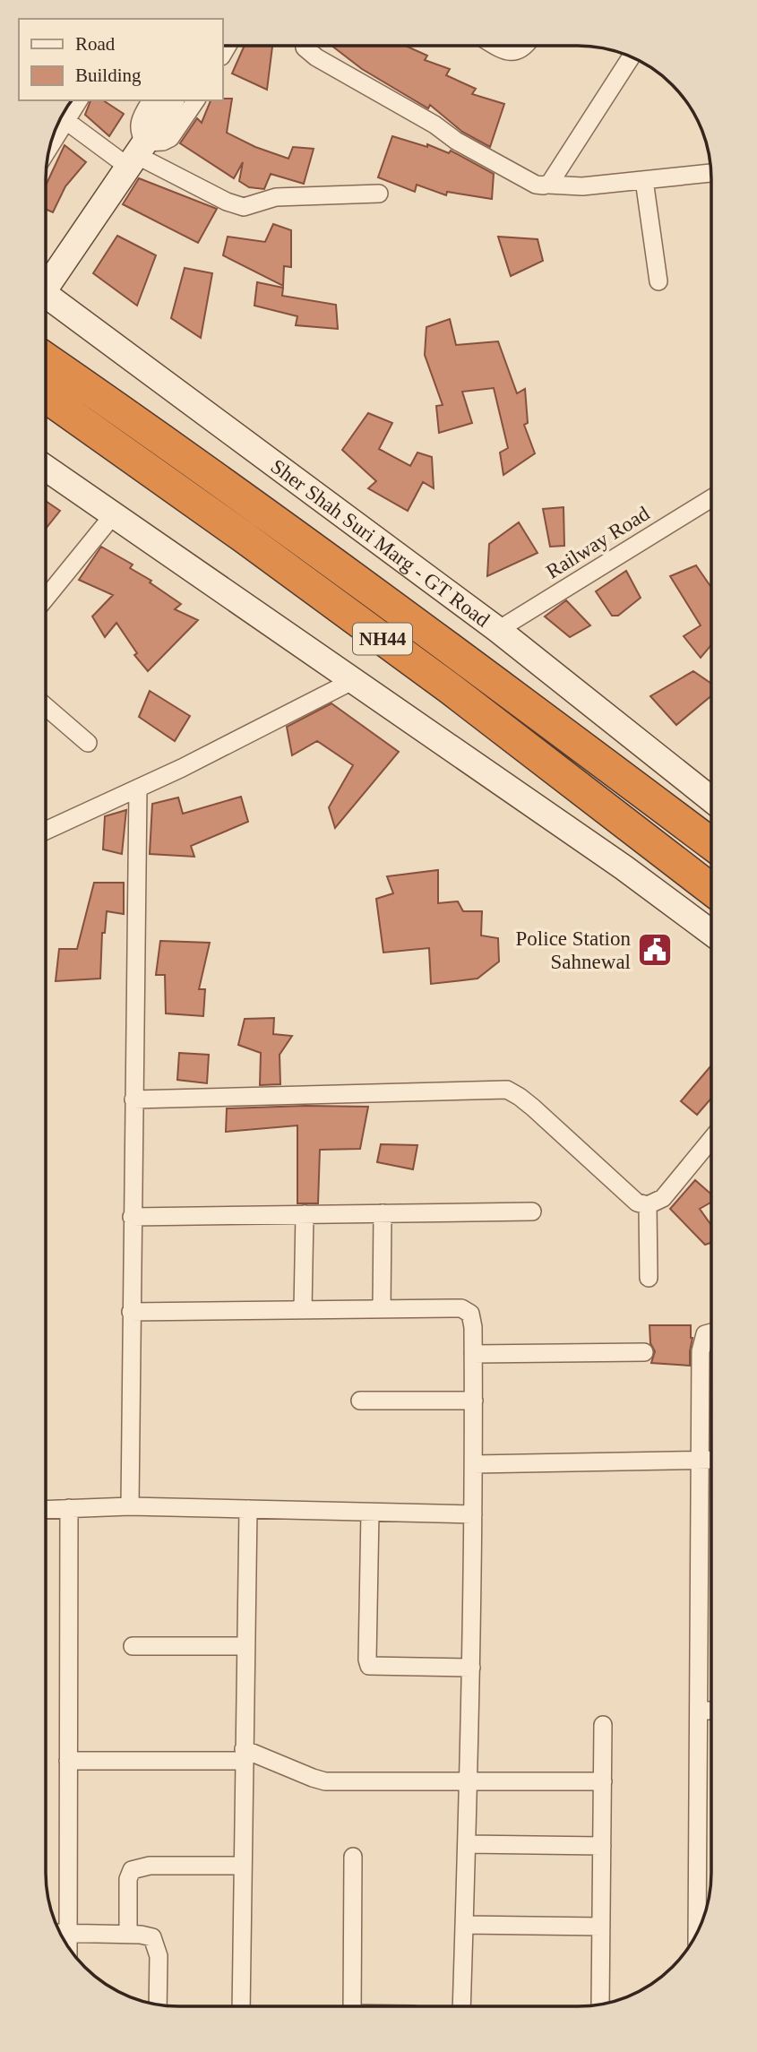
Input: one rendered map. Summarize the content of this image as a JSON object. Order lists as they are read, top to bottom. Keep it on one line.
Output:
{"streets":{"highway":["Sher Shah Suri Marg - GT Road","NH44"],"street":["Railway Road"]},"crossings":[["Railway Road","Sher Shah Suri Marg - GT Road"]],"places":{"public building":["Police Station Sahnewal"]},"legend":["Road","Building"]}
